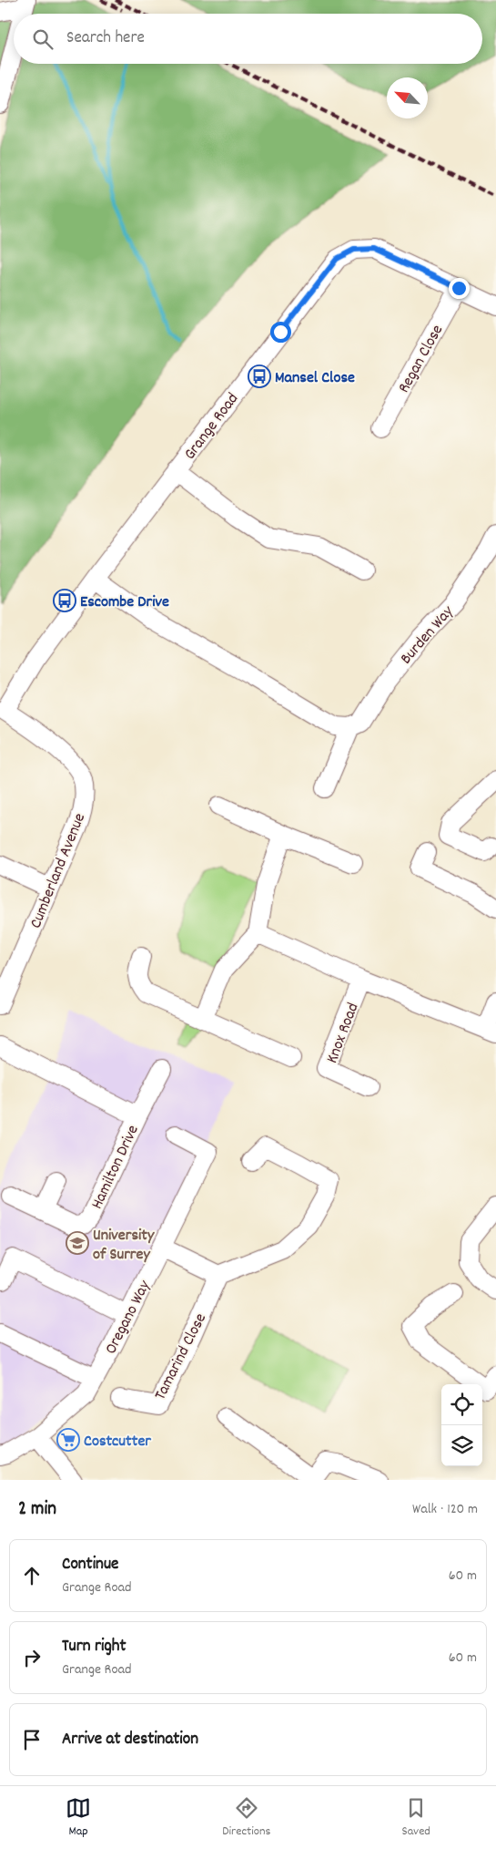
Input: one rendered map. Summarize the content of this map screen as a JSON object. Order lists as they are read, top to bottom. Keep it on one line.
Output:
{"streets":{"street":["Regan Close","Grange Road","Burden Way","Cumberland Avenue","Knox Road","Hamilton Drive","Oregano Way","Tamarind Close"]},"crossings":[["Regan Close","Grange Road"],["Grange Road","Cumberland Avenue"]],"places":{"bus stop":["Mansel Close","Escombe Drive"],"school or university":["University of Surrey"],"supermarket":["Costcutter"]},"north":"top left","page":{"search":"Search here","heading":["2 min","Walk · 120 m"],"list":[["Continue","Grange Road","60 m"],["Turn right","Grange Road","60 m"],"Arrive at destination"],"nav":["Map","Directions","Saved"]}}
